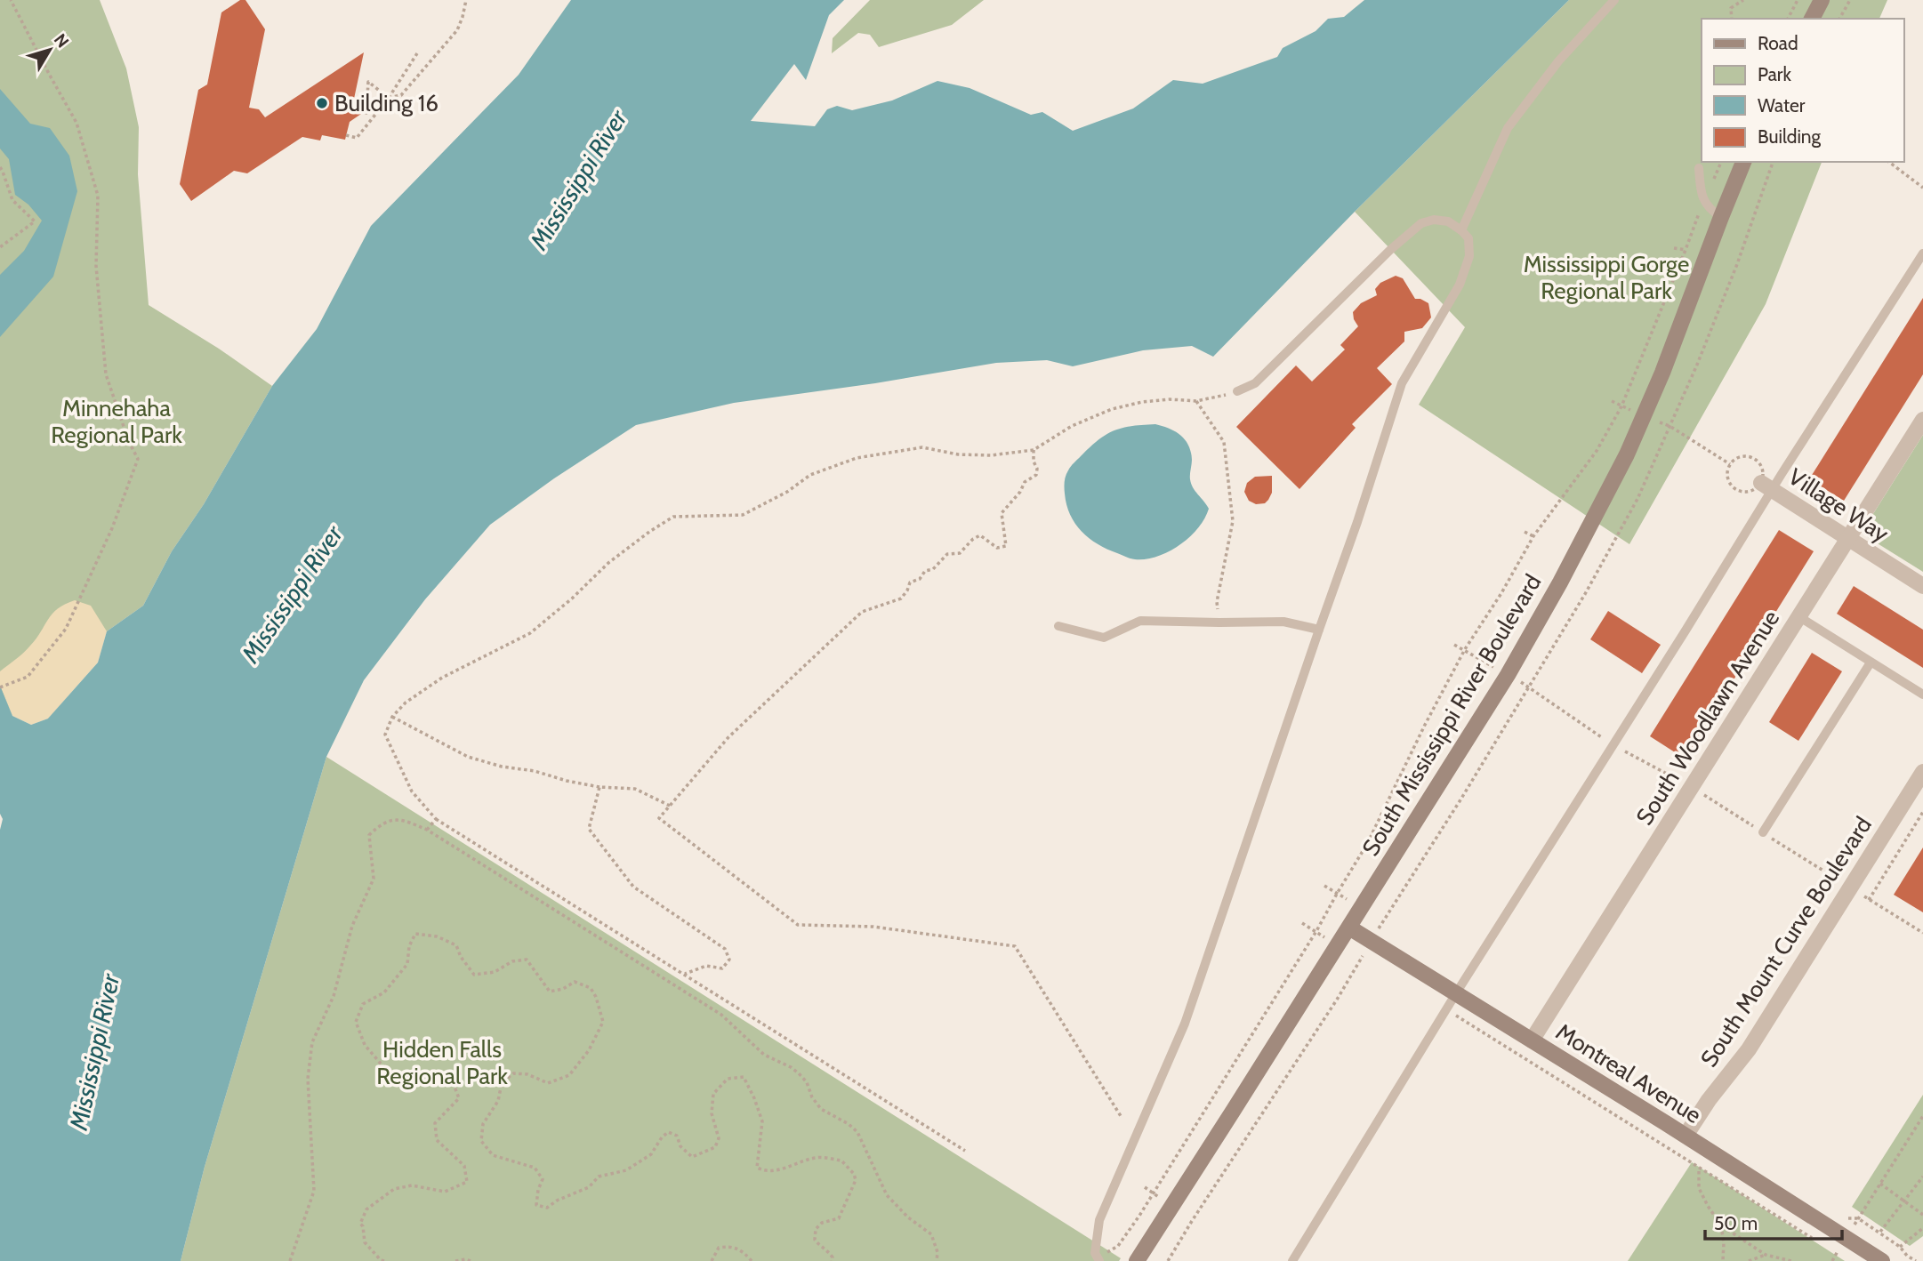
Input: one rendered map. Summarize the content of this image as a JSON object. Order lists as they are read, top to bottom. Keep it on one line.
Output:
{"streets":{"street":["Village Way","South Mississippi River Boulevard","South Woodlawn Avenue","South Mount Curve Boulevard","Montreal Avenue"]},"crossings":[["Village Way","South Woodlawn Avenue"],["South Mississippi River Boulevard","Montreal Avenue"],["South Woodlawn Avenue","Montreal Avenue"],["South Mount Curve Boulevard","Montreal Avenue"]],"water":["Mississippi River"],"parks":["Mississippi Gorge Regional Park","Minnehaha Regional Park","Hidden Falls Regional Park"],"places":["Building 16"],"legend":["Road","Park","Water","Building"],"scale_bar":"50 m","north":"top right"}
